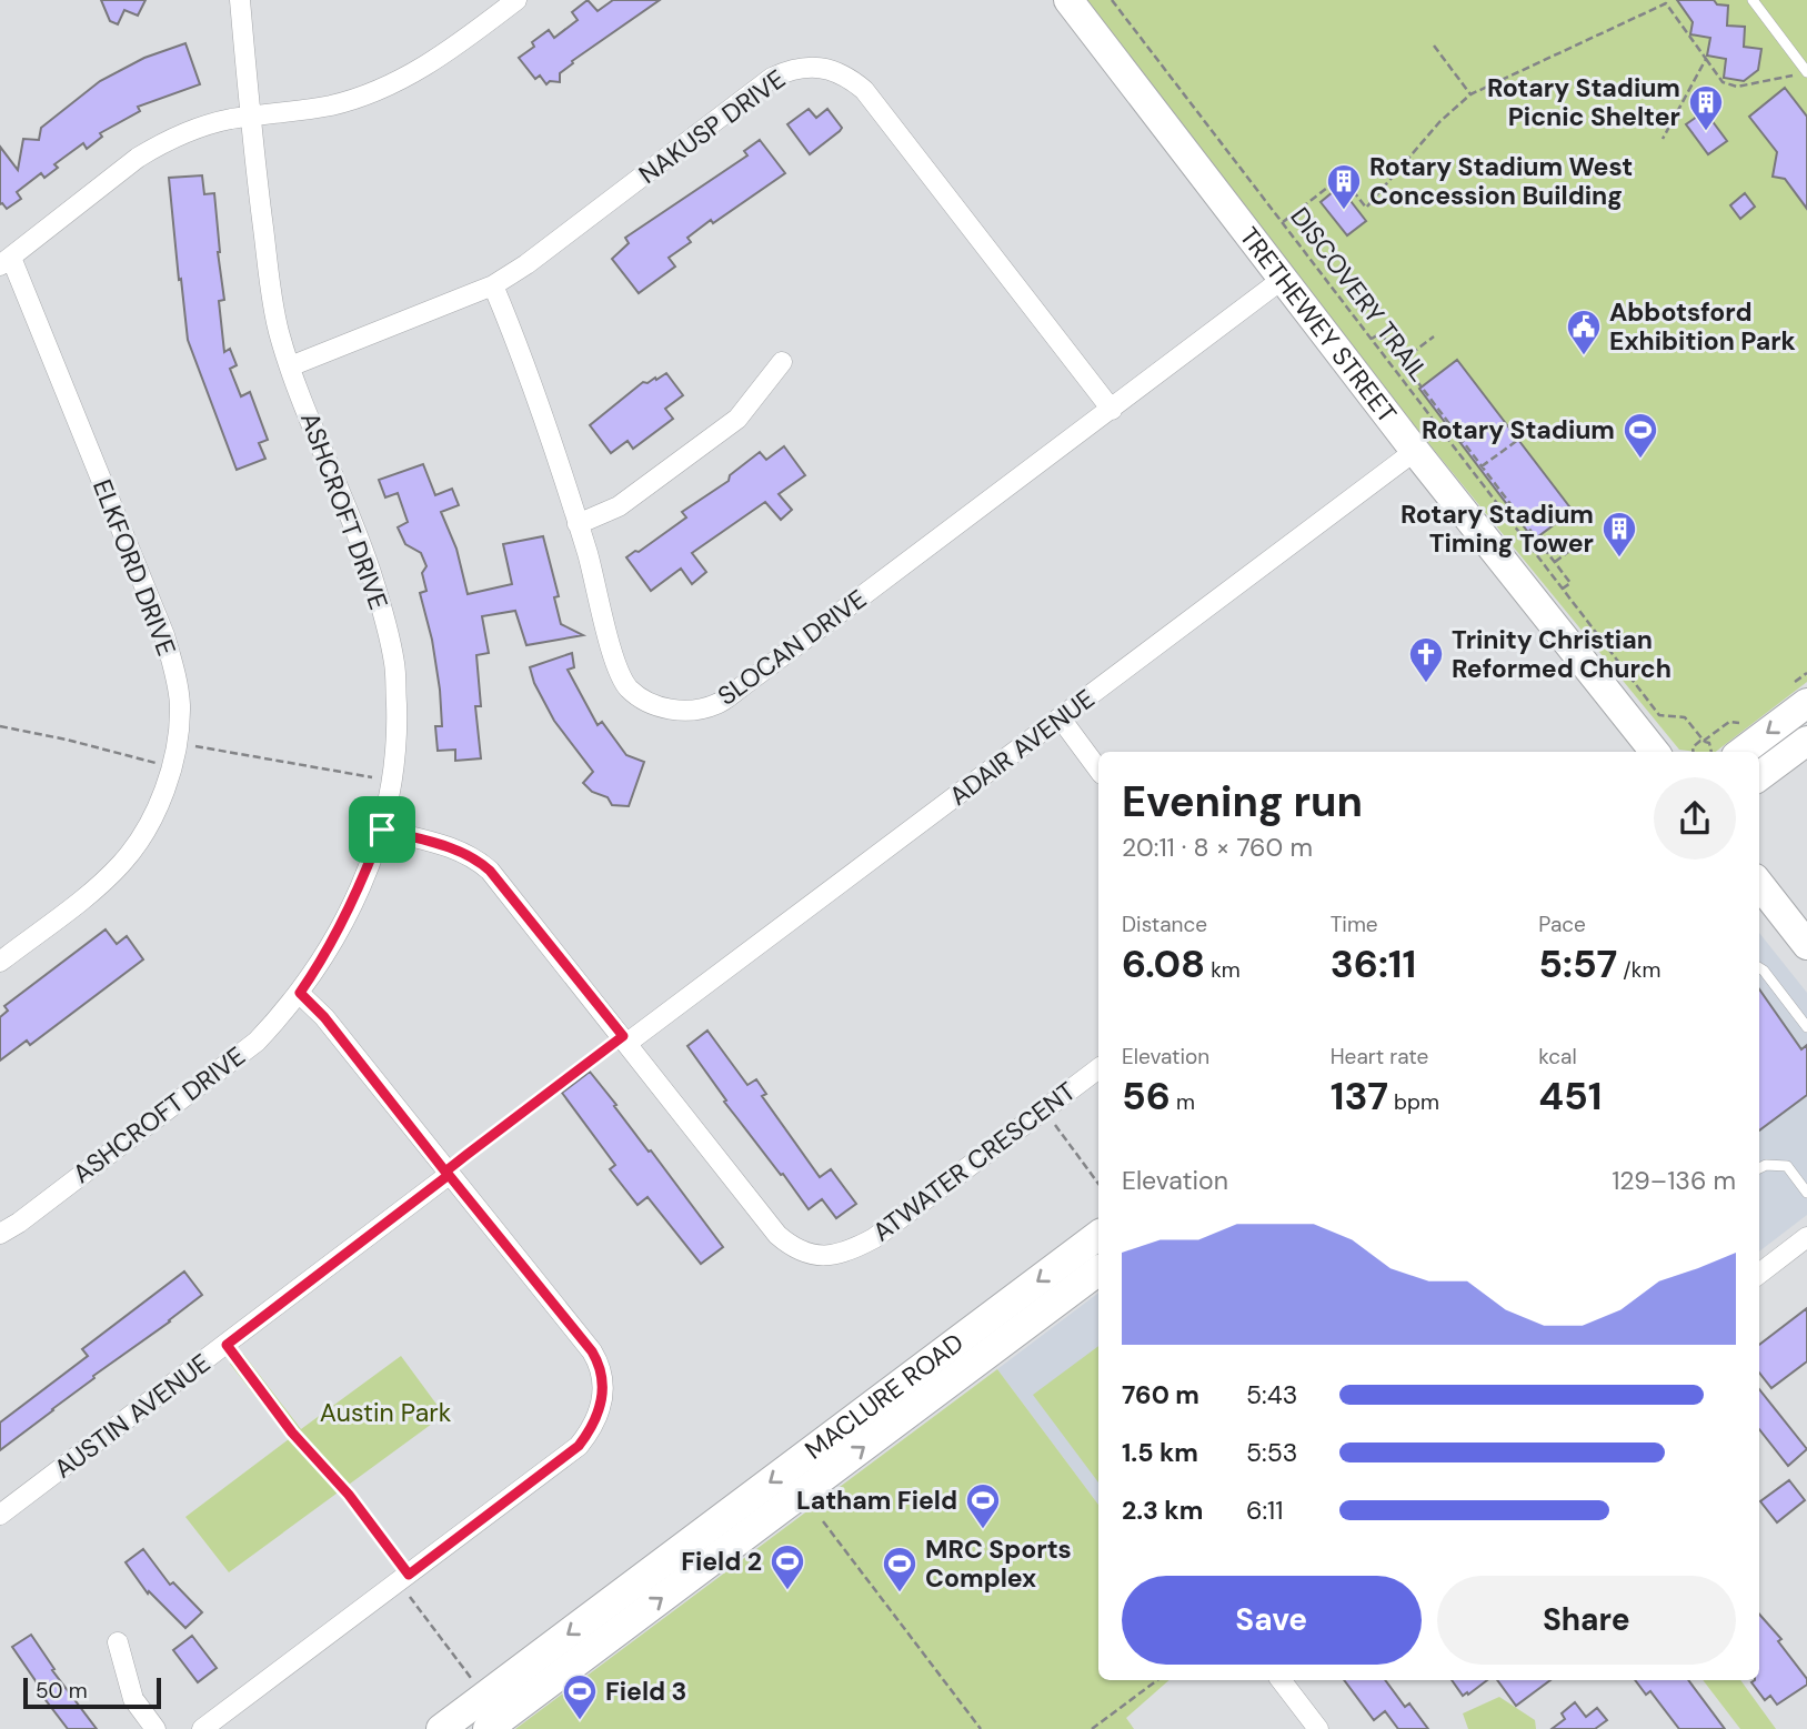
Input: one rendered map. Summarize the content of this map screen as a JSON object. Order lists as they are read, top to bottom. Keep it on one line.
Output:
{"streets":{"main road":["TRETHEWEY STREET","MACLURE ROAD"],"street":["NAKUSP DRIVE","ASHCROFT DRIVE","ELKFORD DRIVE","SLOCAN DRIVE","ADAIR AVENUE","ATWATER CRESCENT","AUSTIN AVENUE"],"path":["DISCOVERY TRAIL"]},"crossings":[["NAKUSP DRIVE","ASHCROFT DRIVE"],["NAKUSP DRIVE","SLOCAN DRIVE"],["TRETHEWEY STREET","SLOCAN DRIVE"],["TRETHEWEY STREET","ADAIR AVENUE"],["ASHCROFT DRIVE","ATWATER CRESCENT"],["ADAIR AVENUE","ATWATER CRESCENT"]],"parks":["Austin Park"],"places":{"building":["Rotary Stadium Picnic Shelter","Rotary Stadium West Concession Building","Rotary Stadium Timing Tower"],"public building":["Abbotsford Exhibition Park"],"sports":["Rotary Stadium","Latham Field","Field 2","MRC Sports Complex","Field 3"],"church":["Trinity Christian Reformed Church"]},"scale_bar":"50 m","page":{"heading":["Evening run","20:11 · 8 × 760 m"],"stats":[["Distance","6.08 km"],["Time","36:11"],["Pace","5:57 /km"],["Elevation","56 m"],["Heart rate","137 bpm"],["kcal","451"]],"chart":["Elevation","129–136 m"],"list":[{"name":"760 m","note":"5:43"},{"name":"1.5 km","note":"5:53"},{"name":"2.3 km","note":"6:11"}],"buttons":["Save","Share"],"scale":"50 m"}}
